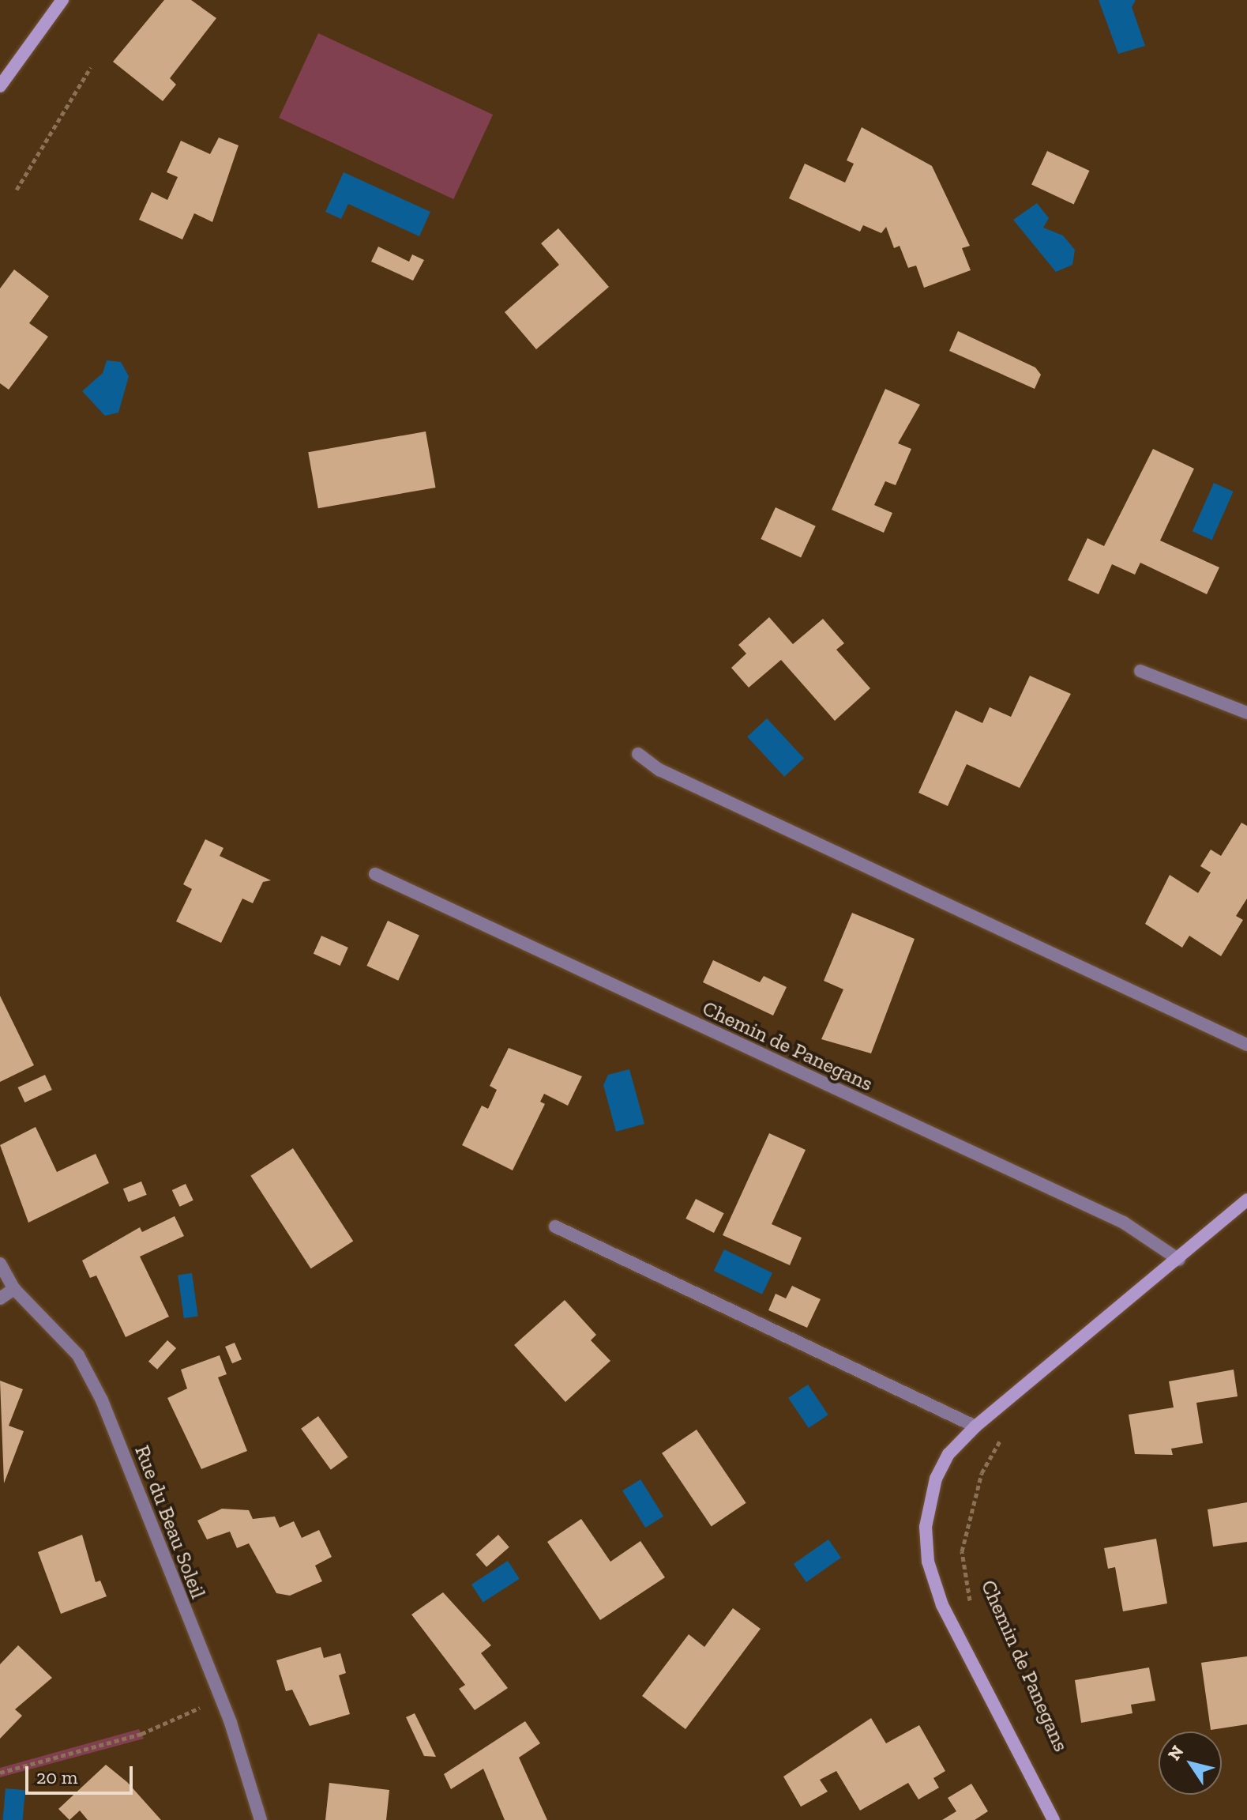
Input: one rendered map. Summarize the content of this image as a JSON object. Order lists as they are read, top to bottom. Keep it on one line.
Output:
{"streets":{"street":["Chemin de Panegans","Rue du Beau Soleil"]},"scale_bar":"20 m","north":"top left"}
